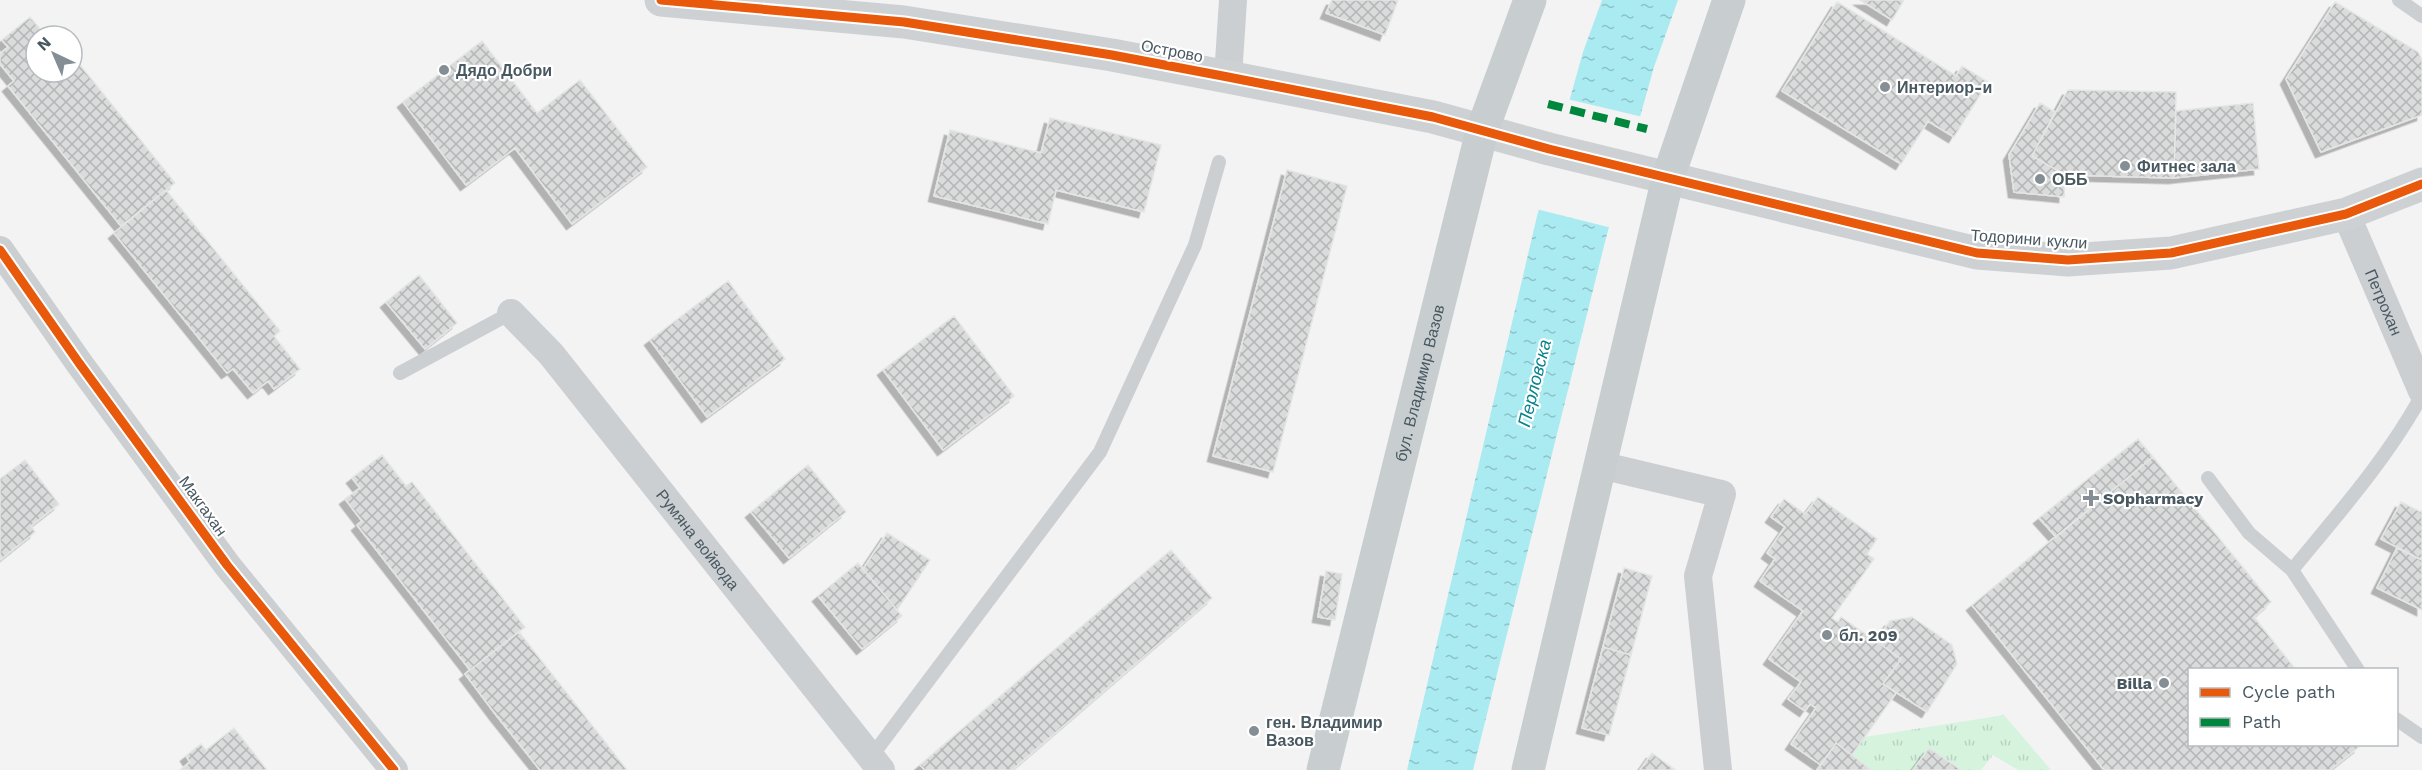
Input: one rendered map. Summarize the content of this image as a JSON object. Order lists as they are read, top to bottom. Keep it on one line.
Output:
{"streets":{"main road":["бул. Владимир Вазов"],"street":["Острово","Тодорини кукли","Петрохан","Макгахан","Румяна войвода"]},"crossings":[["Острово","Тодорини кукли"],["Острово","бул. Владимир Вазов"],["Тодорини кукли","Петрохан"]],"water":["Перловска"],"places":{"other":["Дядо Добри","Интериор-и","Фитнес зала","ОББ","бл. 209","Billa","ген. Владимир Вазов"],"health":["SOpharmacy"]},"legend":["Cycle path","Path"],"north":"top left"}
